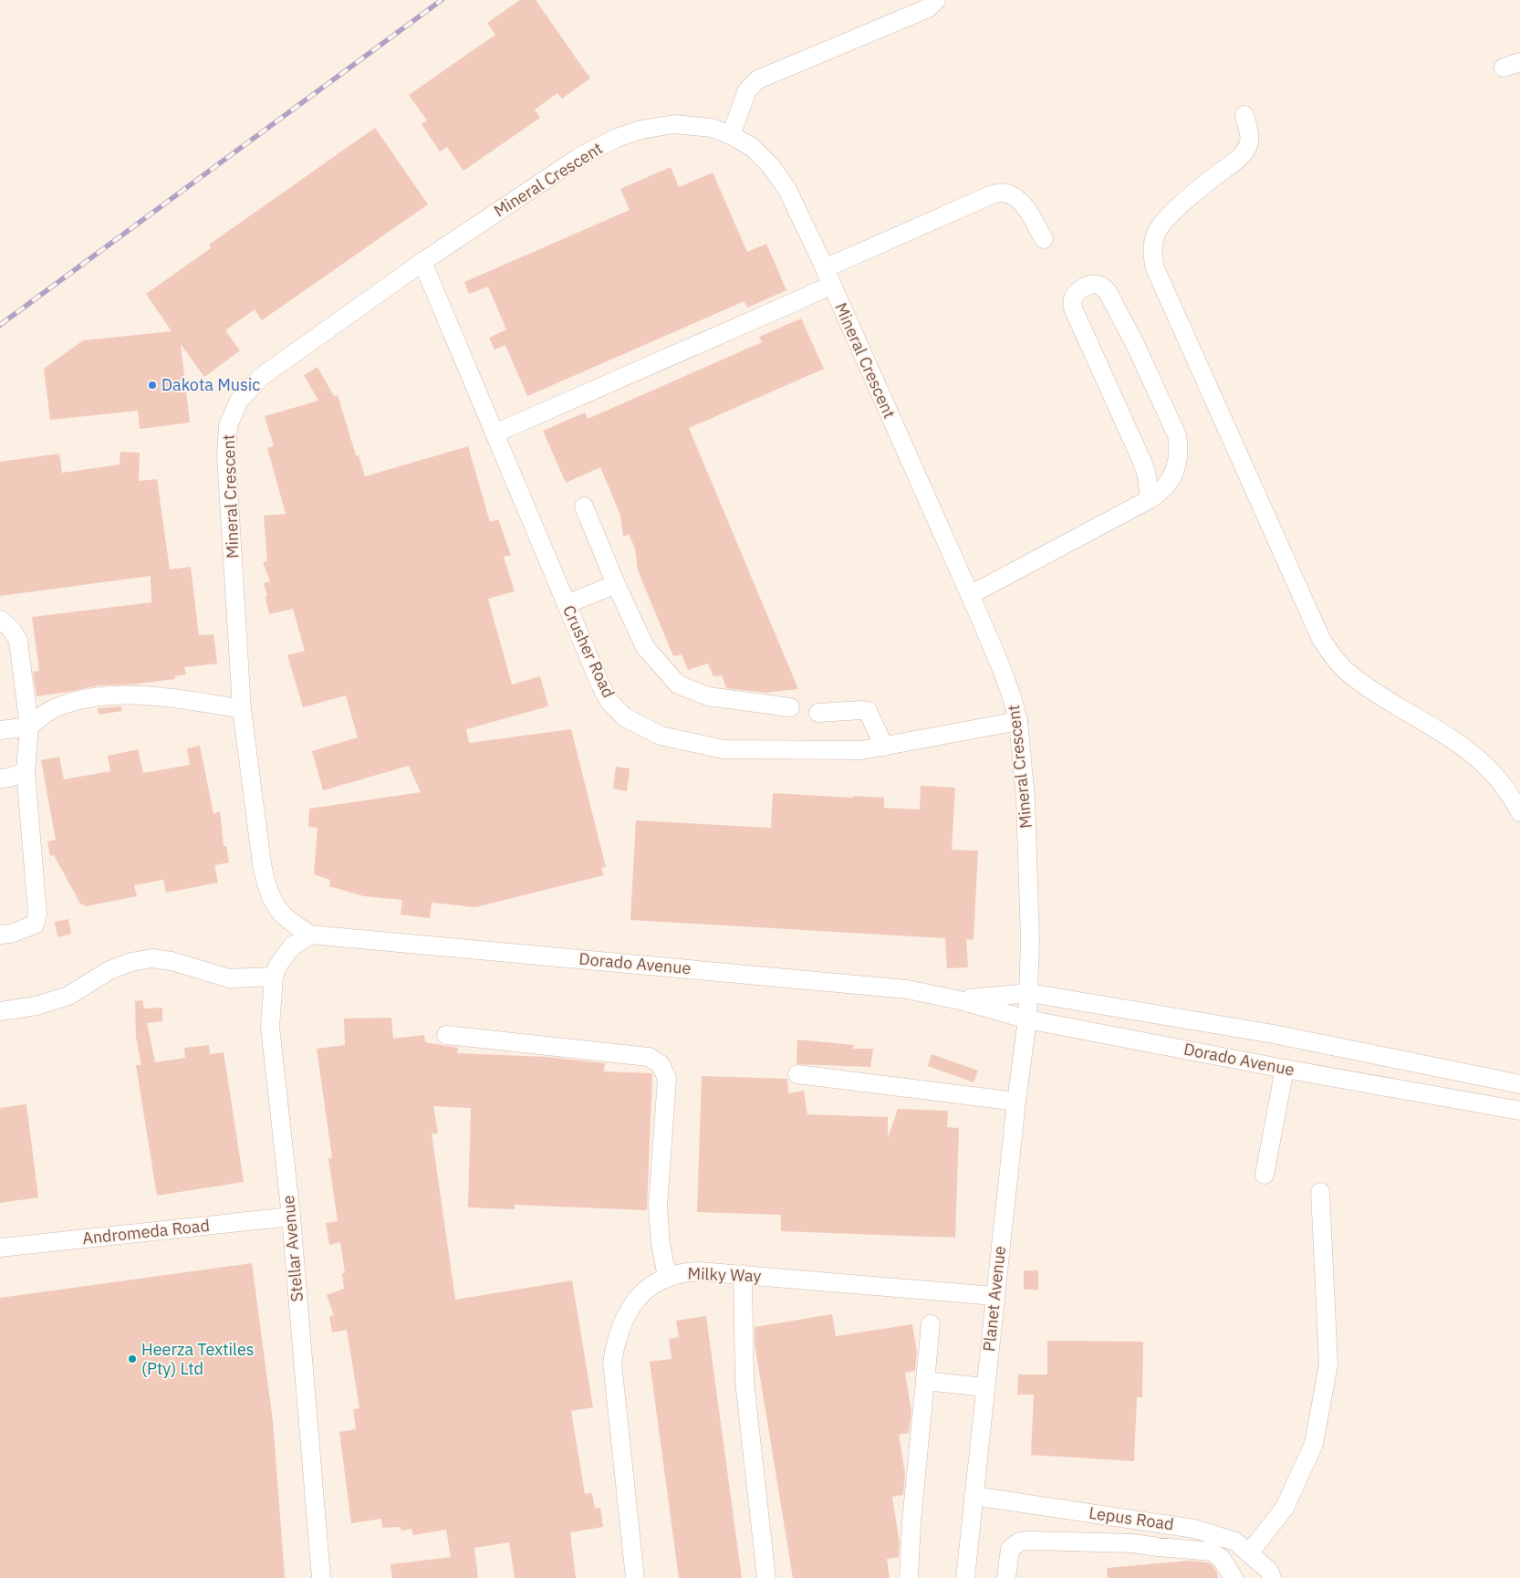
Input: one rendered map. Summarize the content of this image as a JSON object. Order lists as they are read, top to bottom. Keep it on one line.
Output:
{"streets":{"street":["Mineral Crescent","Crusher Road","Dorado Avenue","Andromeda Road","Stellar Avenue","Milky Way","Planet Avenue","Lepus Road"]},"crossings":[["Mineral Crescent","Crusher Road"],["Mineral Crescent","Dorado Avenue"],["Mineral Crescent","Stellar Avenue"],["Mineral Crescent","Planet Avenue"],["Dorado Avenue","Stellar Avenue"],["Dorado Avenue","Planet Avenue"],["Andromeda Road","Stellar Avenue"],["Milky Way","Planet Avenue"],["Planet Avenue","Lepus Road"]],"places":["Dakota Music","Heerza Textiles (Pty) Ltd"]}
